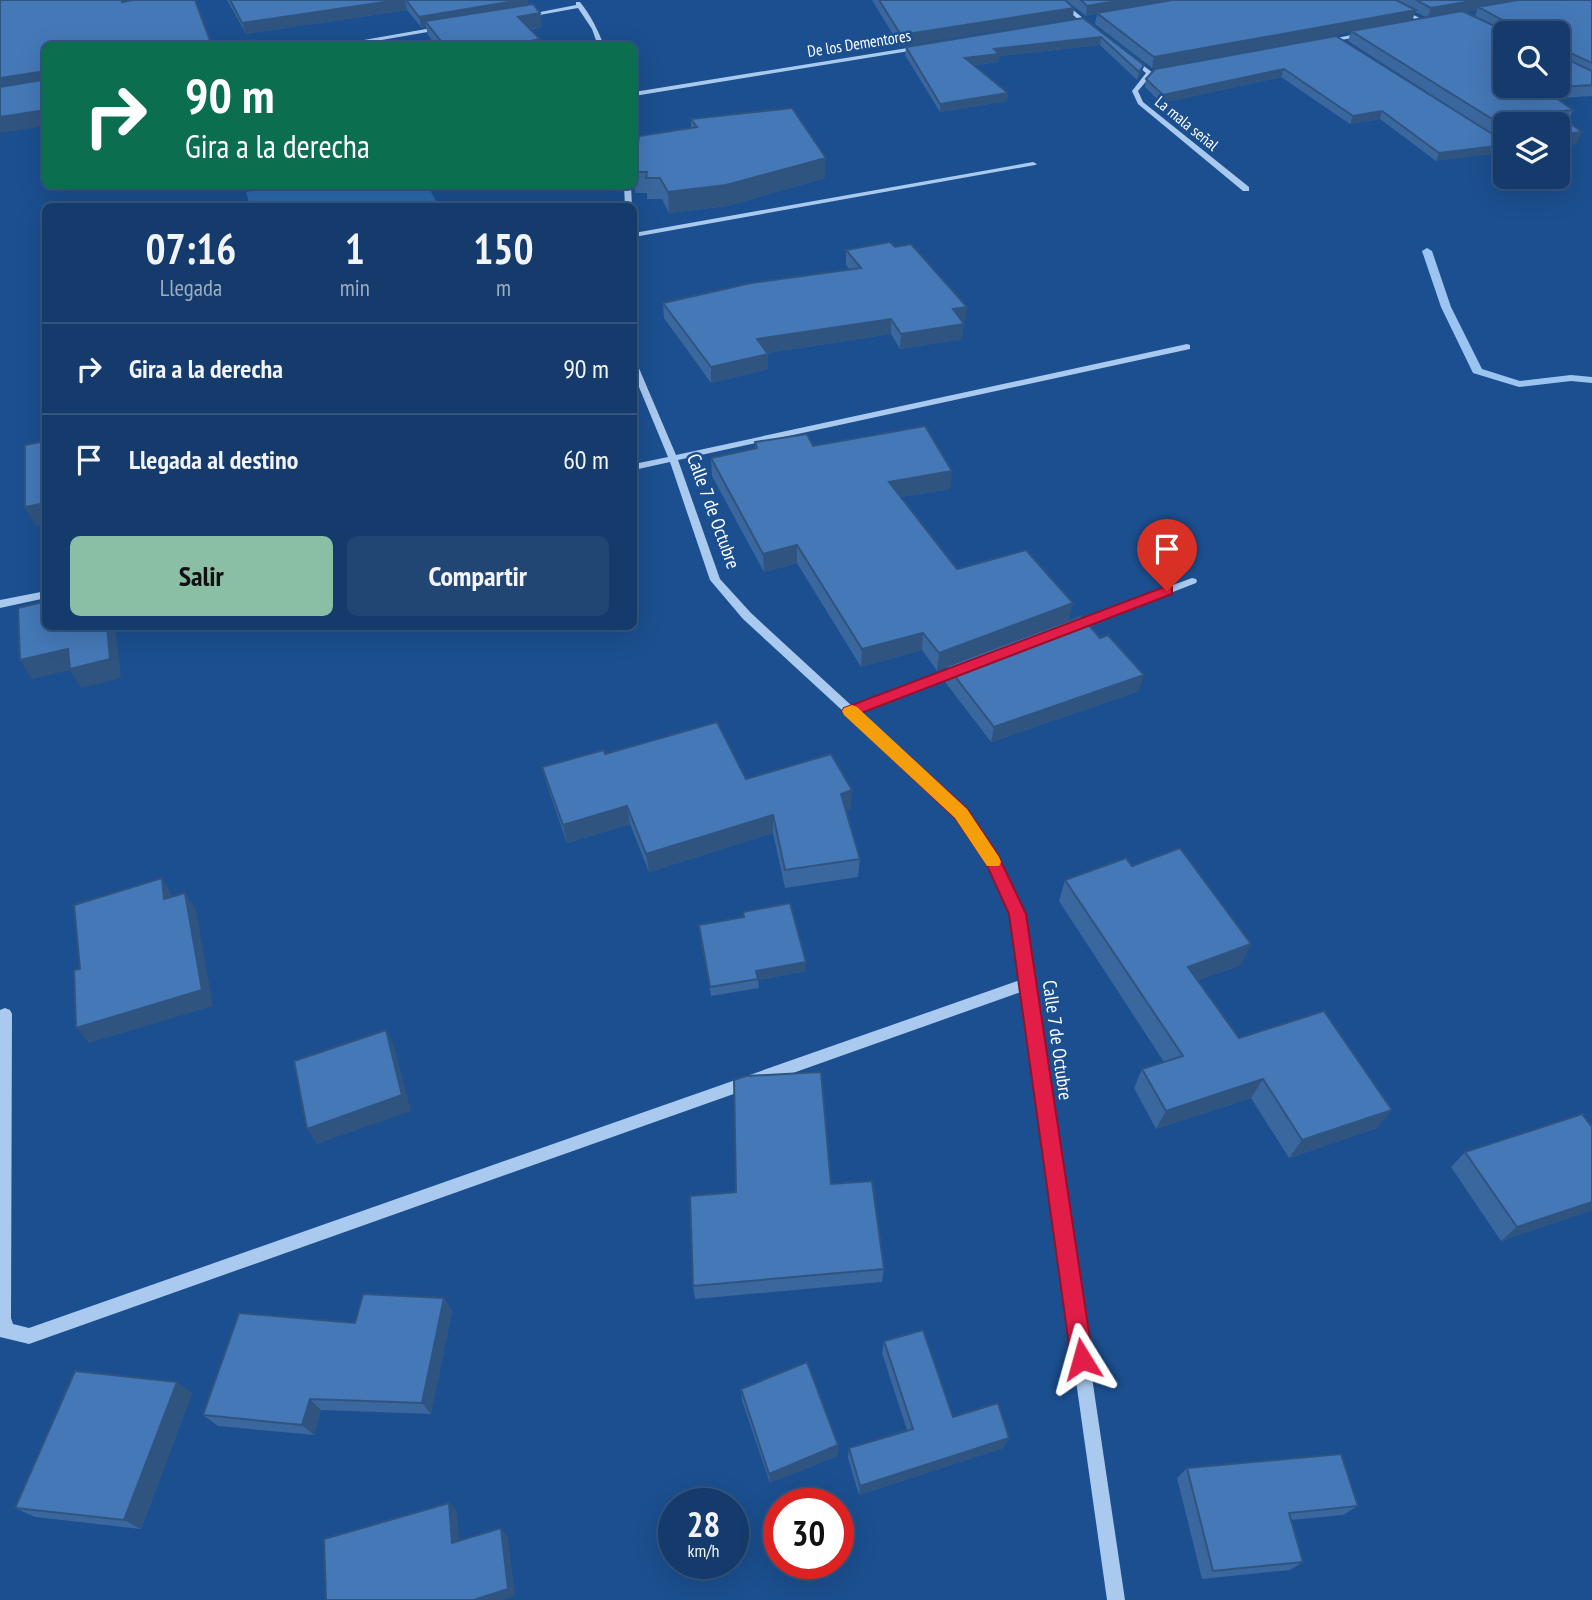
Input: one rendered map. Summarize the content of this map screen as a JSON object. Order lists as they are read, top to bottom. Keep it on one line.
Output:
{"streets":{"street":["De los Dementores","La mala señal","Calle 7 de Octubre"]},"page":{"turn":["90 m","Gira a la derecha"],"eta":["07:16","Llegada","1","min","150","m"],"list":[{"name":"Gira a la derecha","value":"90 m"},{"name":"Llegada al destino","value":"60 m"}],"buttons":["Salir","Compartir"],"speed":"28 km/h","limit":"30"}}
